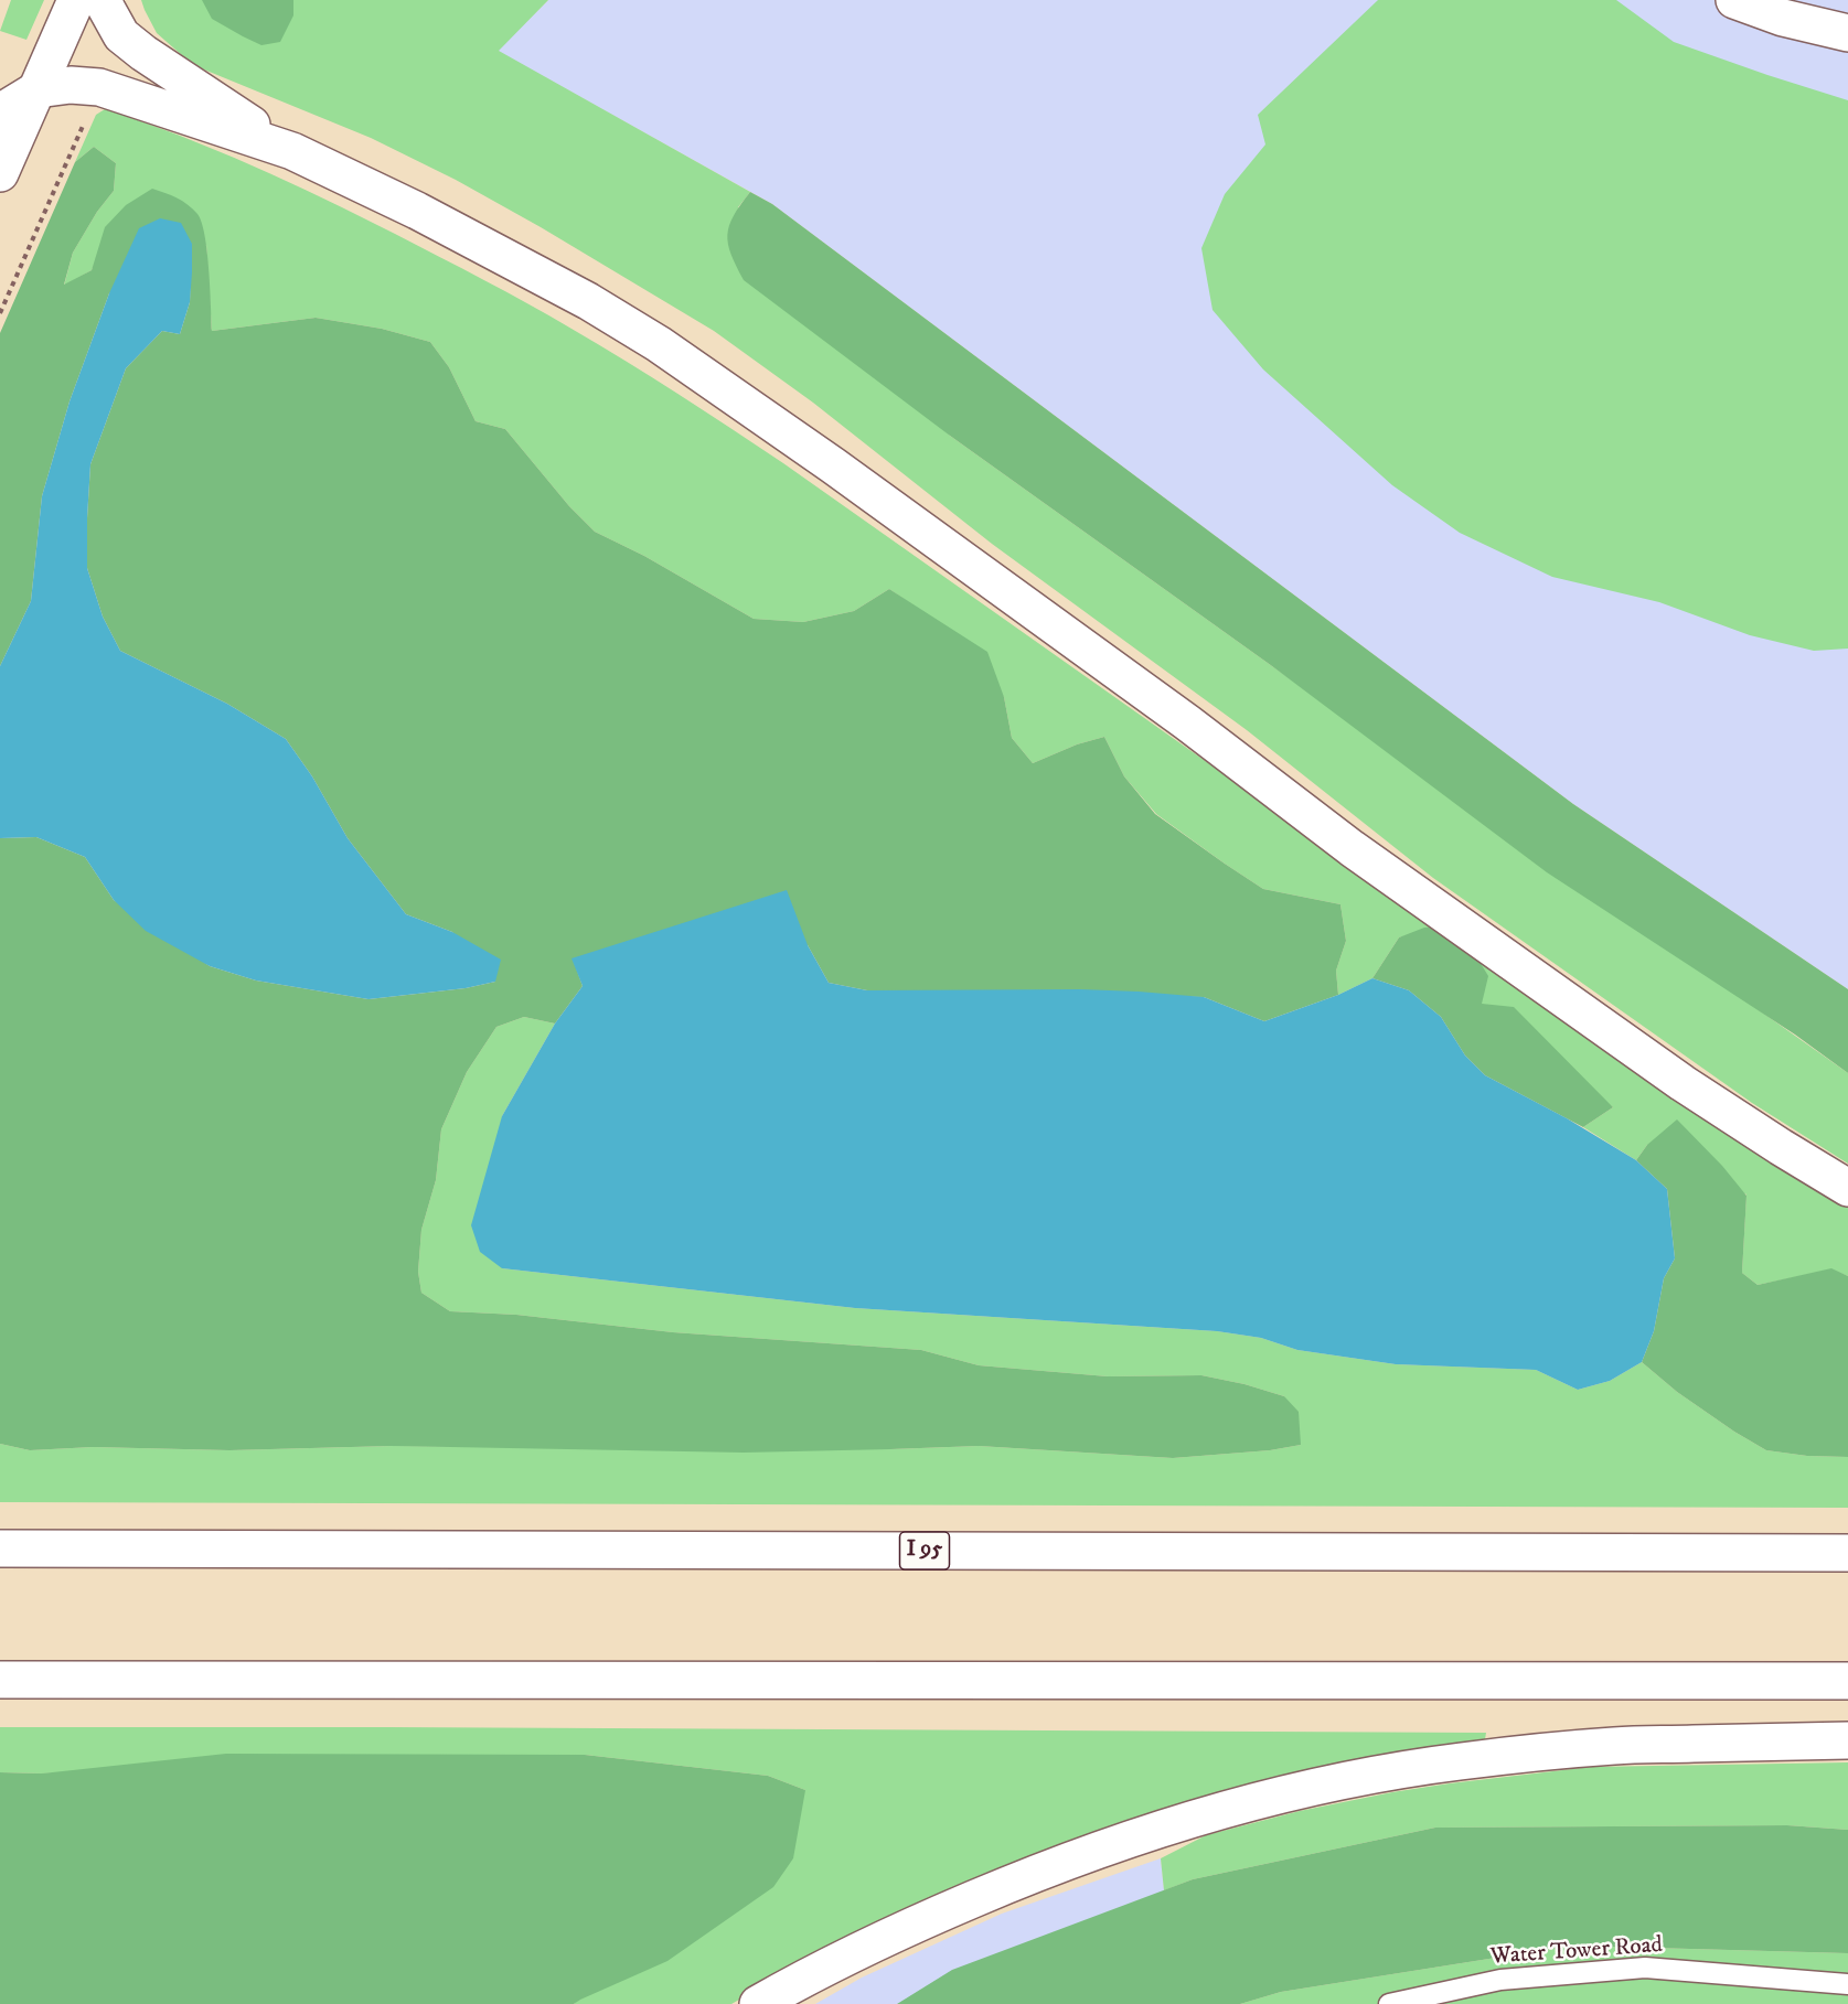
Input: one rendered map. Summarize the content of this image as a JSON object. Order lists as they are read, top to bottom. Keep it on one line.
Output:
{"streets":{"main road":["I 95"],"lane":["Water Tower Road"]}}
